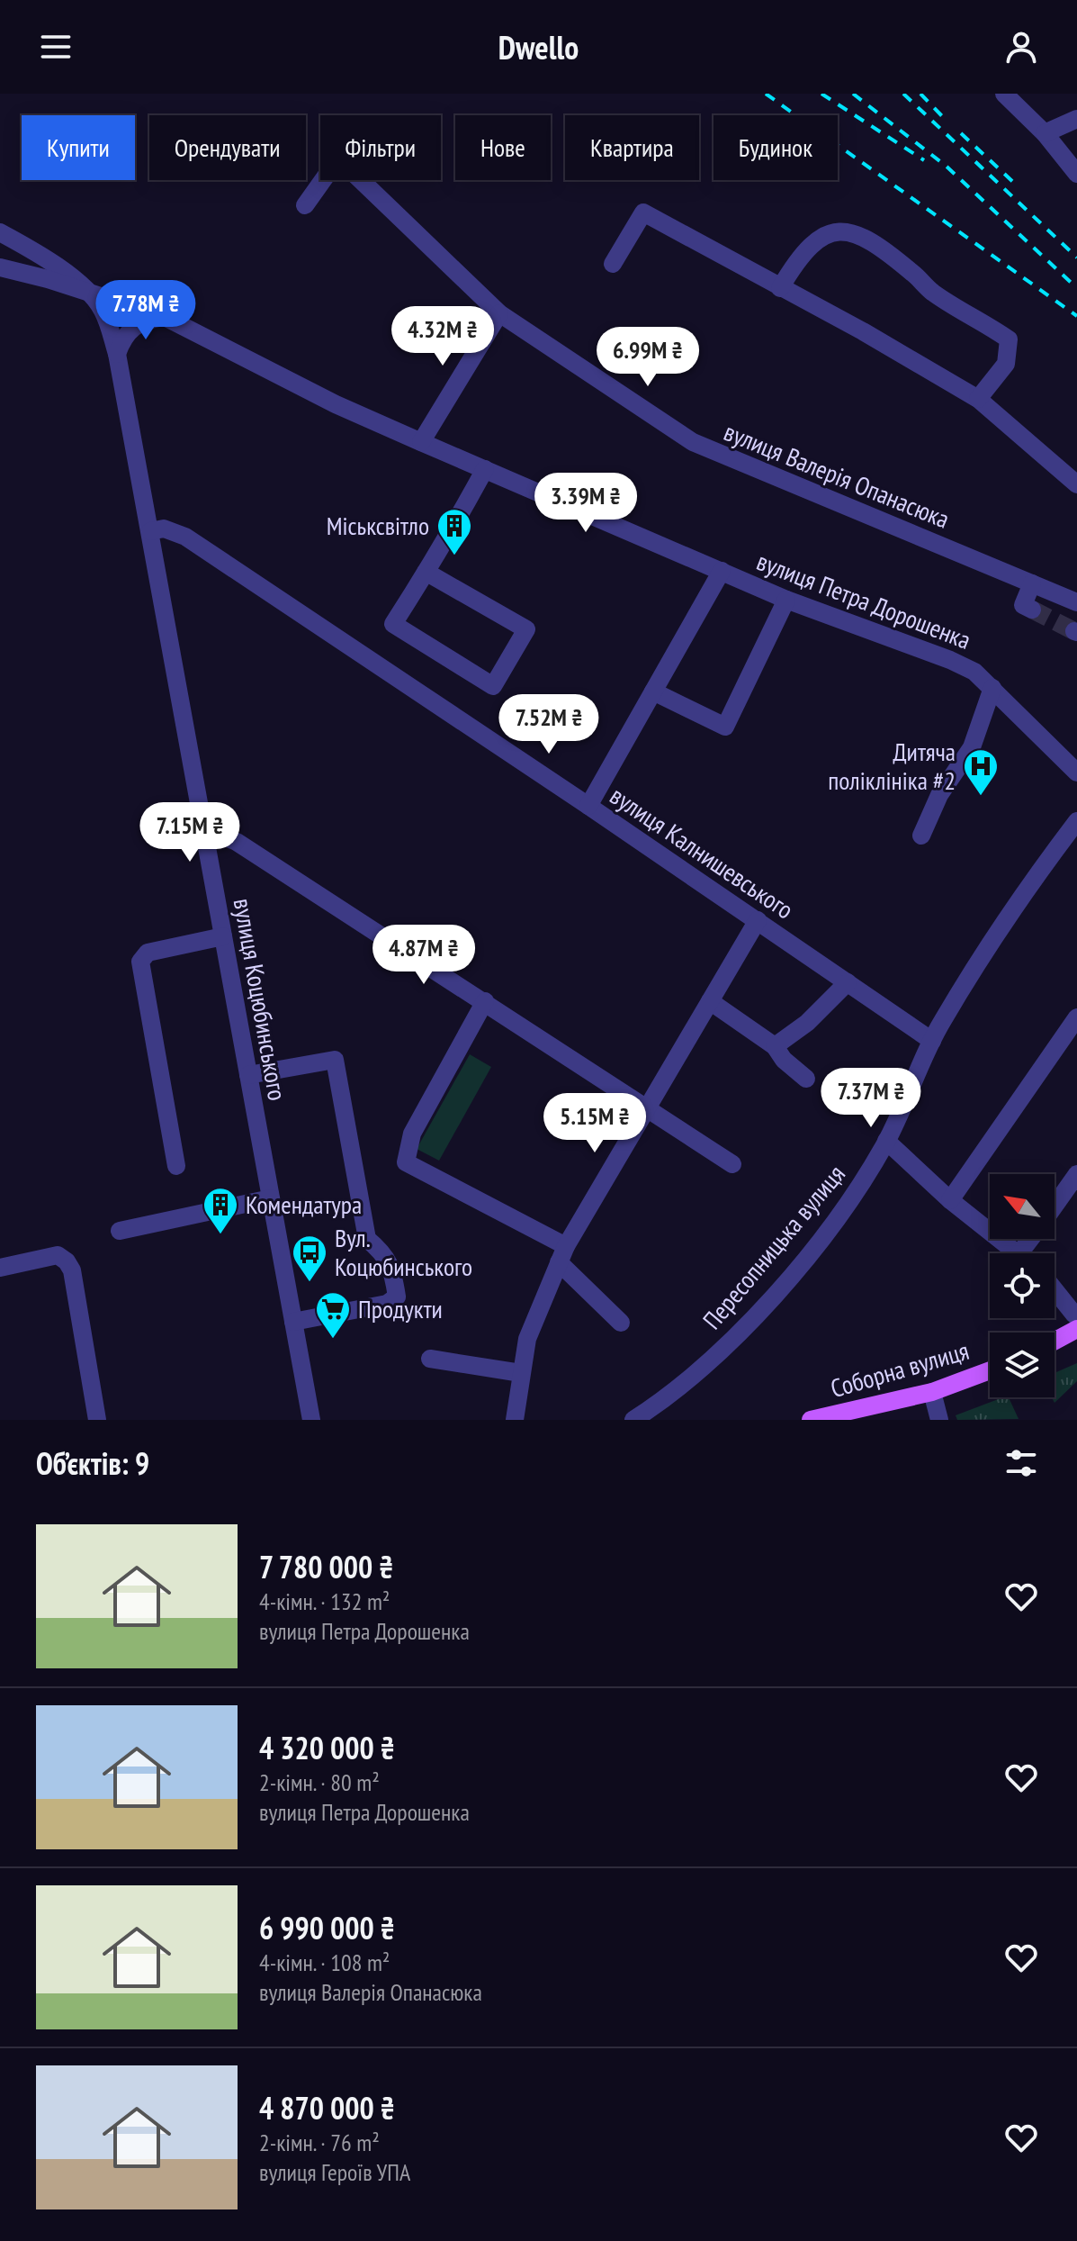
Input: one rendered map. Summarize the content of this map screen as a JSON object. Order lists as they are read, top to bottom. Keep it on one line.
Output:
{"streets":{"main road":["Соборна вулиця"],"street":["вулиця Валерія Опанасюка","вулиця Петра Дорошенка","вулиця Калнишевського","вулиця Коцюбинського","Пересопницька вулиця"]},"crossings":[["вулиця Петра Дорошенка","вулиця Калнишевського"],["вулиця Петра Дорошенка","вулиця Коцюбинського"],["вулиця Калнишевського","вулиця Коцюбинського"],["вулиця Калнишевського","Пересопницька вулиця"]],"places":{"building":["Міськсвітло","Комендатура"],"hospital":["Дитяча поліклініка #2"],"bus stop":["Вул. Коцюбинського"],"supermarket":["Продукти"]},"north":"top left","page":{"header":"Dwello","chip":["Купити","Орендувати","Фільтри","Нове","Квартира","Будинок"],"price":["7.78M ₴","4.32M ₴","6.99M ₴","3.39M ₴","7.52M ₴","7.15M ₴","4.87M ₴","7.37M ₴","5.15M ₴"],"heading":"Об’єктів: 9","list":[{"name":"7 780 000 ₴","note":"4-кімн. · 132 m² · вулиця Петра Дорошенка"},{"name":"4 320 000 ₴","note":"2-кімн. · 80 m² · вулиця Петра Дорошенка"},{"name":"6 990 000 ₴","note":"4-кімн. · 108 m² · вулиця Валерія Опанасюка"},{"name":"4 870 000 ₴","note":"2-кімн. · 76 m² · вулиця Героїв УПА"}]}}
